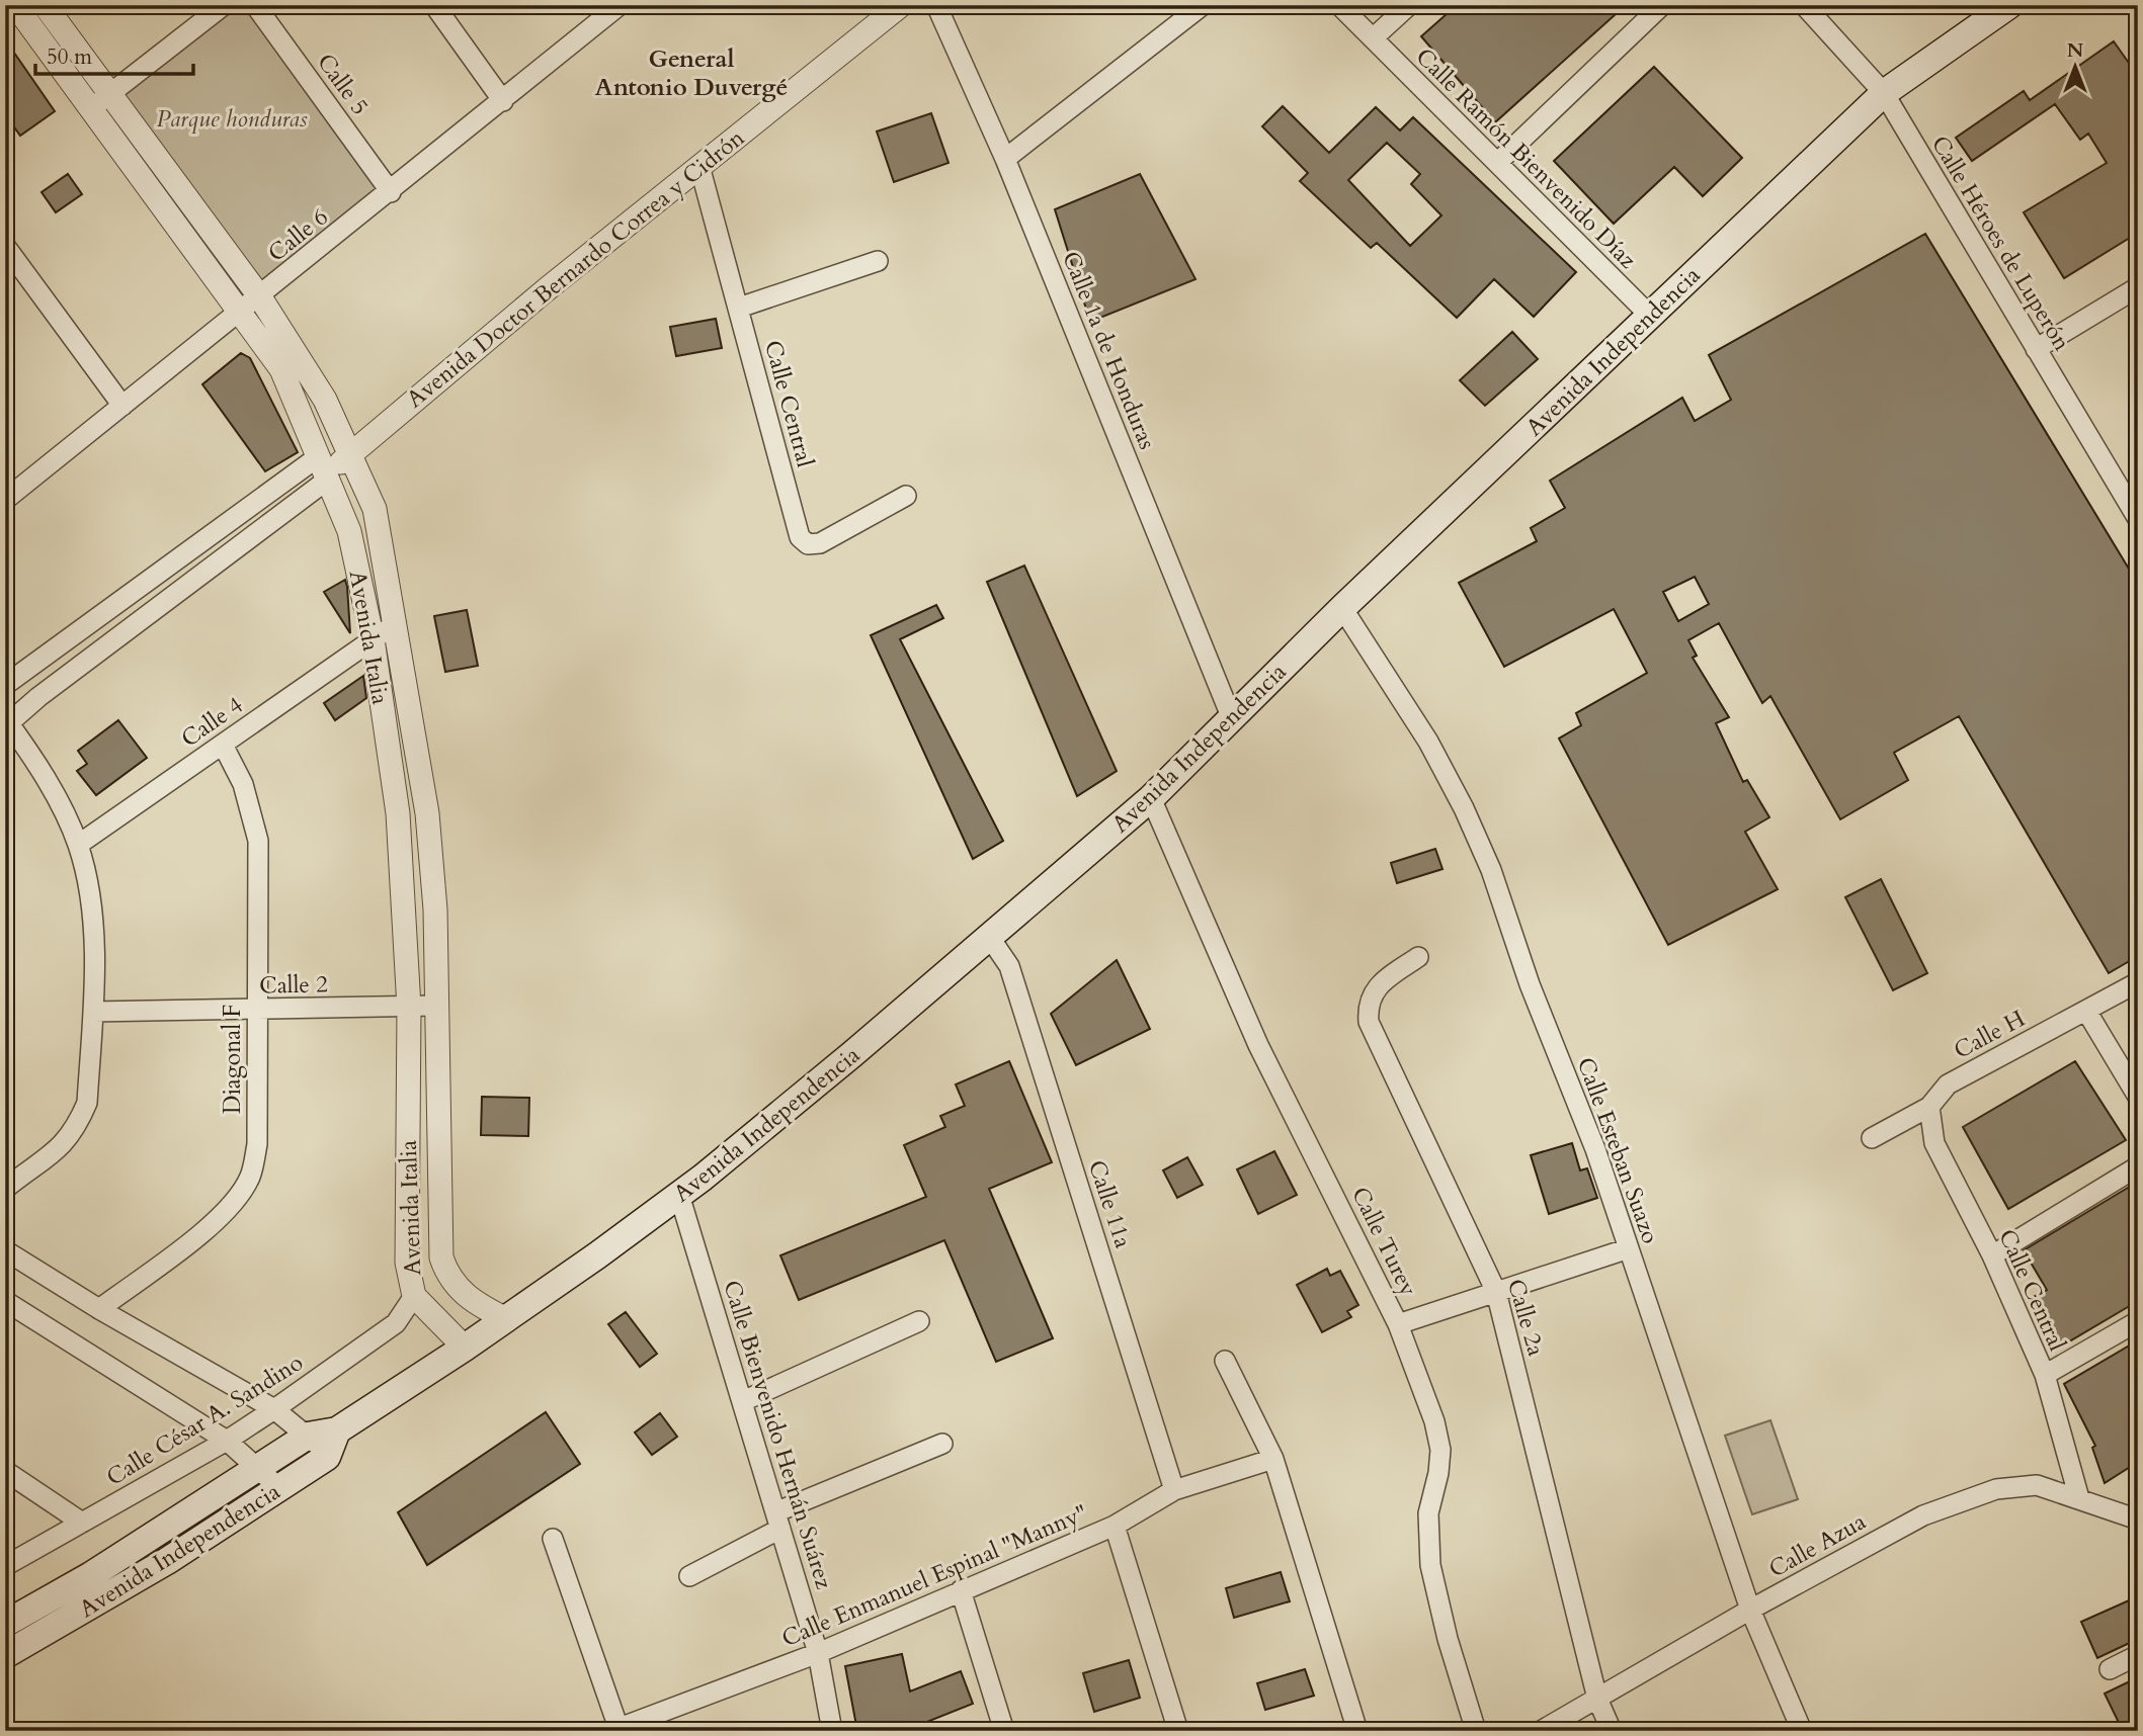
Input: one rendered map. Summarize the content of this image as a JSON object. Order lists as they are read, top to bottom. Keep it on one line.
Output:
{"streets":{"main road":["Avenida Independencia"],"street":["Calle 5","Calle Ramón Bienvenido Díaz","Calle 6","Calle Héroes de Luperón","Avenida Doctor Bernardo Correa y Cidrón","Calle 1a de Honduras","Calle Central","Avenida Italia","Calle 4","Calle 2","Calle H","Diagonal F","Calle Esteban Suazo","Calle 11a","Calle Turey","Calle 2a","Calle César A. Sandino","Calle Bienvenido Hernán Suárez","Calle Azua","Calle Enmanuel Espinal \"Manny\""]},"crossings":[["Calle 5","Calle 6"],["Calle Ramón Bienvenido Díaz","Avenida Independencia"],["Calle 6","Avenida Italia"],["Calle Héroes de Luperón","Avenida Independencia"],["Avenida Doctor Bernardo Correa y Cidrón","Calle Central"],["Avenida Doctor Bernardo Correa y Cidrón","Avenida Italia"],["Calle 1a de Honduras","Avenida Independencia"],["Avenida Independencia","Avenida Italia"],["Avenida Independencia","Calle Esteban Suazo"],["Avenida Independencia","Calle 11a"],["Avenida Independencia","Calle Turey"],["Avenida Independencia","Calle Bienvenido Hernán Suárez"],["Calle Central","Calle H"],["Calle Central","Calle Azua"],["Avenida Italia","Calle 4"],["Avenida Italia","Calle 2"],["Avenida Italia","Calle César A. Sandino"],["Calle 4","Diagonal F"],["Calle 2","Diagonal F"],["Calle Esteban Suazo","Calle Azua"],["Calle 11a","Calle Enmanuel Espinal \"Manny\""],["Calle 2a","Calle Azua"],["Calle Bienvenido Hernán Suárez","Calle Enmanuel Espinal \"Manny\""]],"districts":["General Antonio Duvergé"],"parks":["Parque honduras"],"scale_bar":"50 m","north":"top"}
